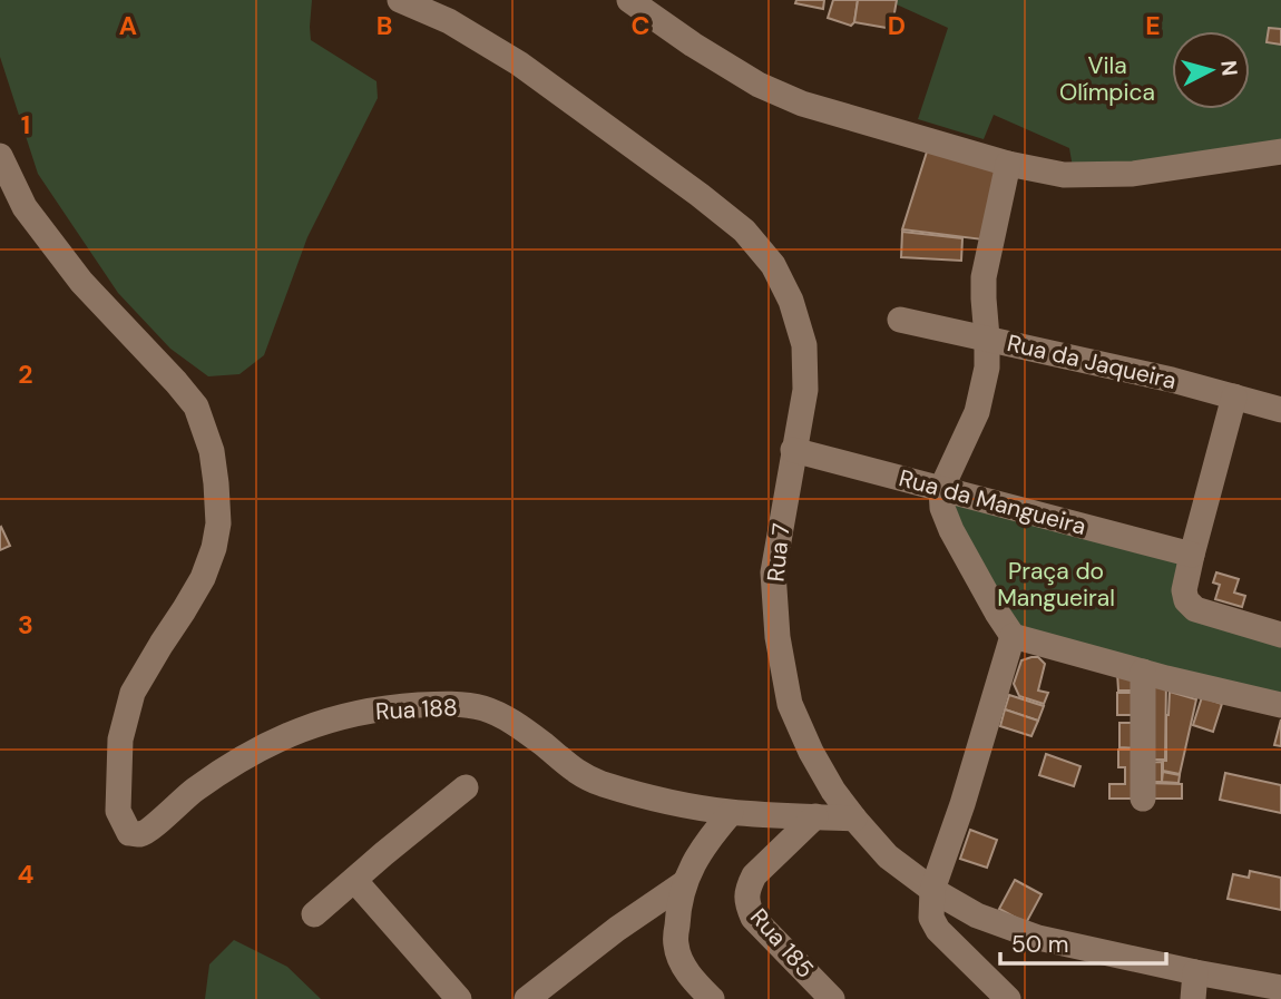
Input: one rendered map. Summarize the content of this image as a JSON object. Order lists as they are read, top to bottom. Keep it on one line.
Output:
{"streets":{"street":["Rua da Jaqueira","Rua da Mangueira","Rua 7","Rua 188","Rua 185"]},"crossings":[["Rua da Mangueira","Rua 7"],["Rua 7","Rua 188"],["Rua 188","Rua 185"]],"parks":["Vila Olímpica","Praça do Mangueiral"],"scale_bar":"50 m","north":"right","grid":{"columns":["A","B","C","D","E"],"rows":["1","2","3","4"]}}
